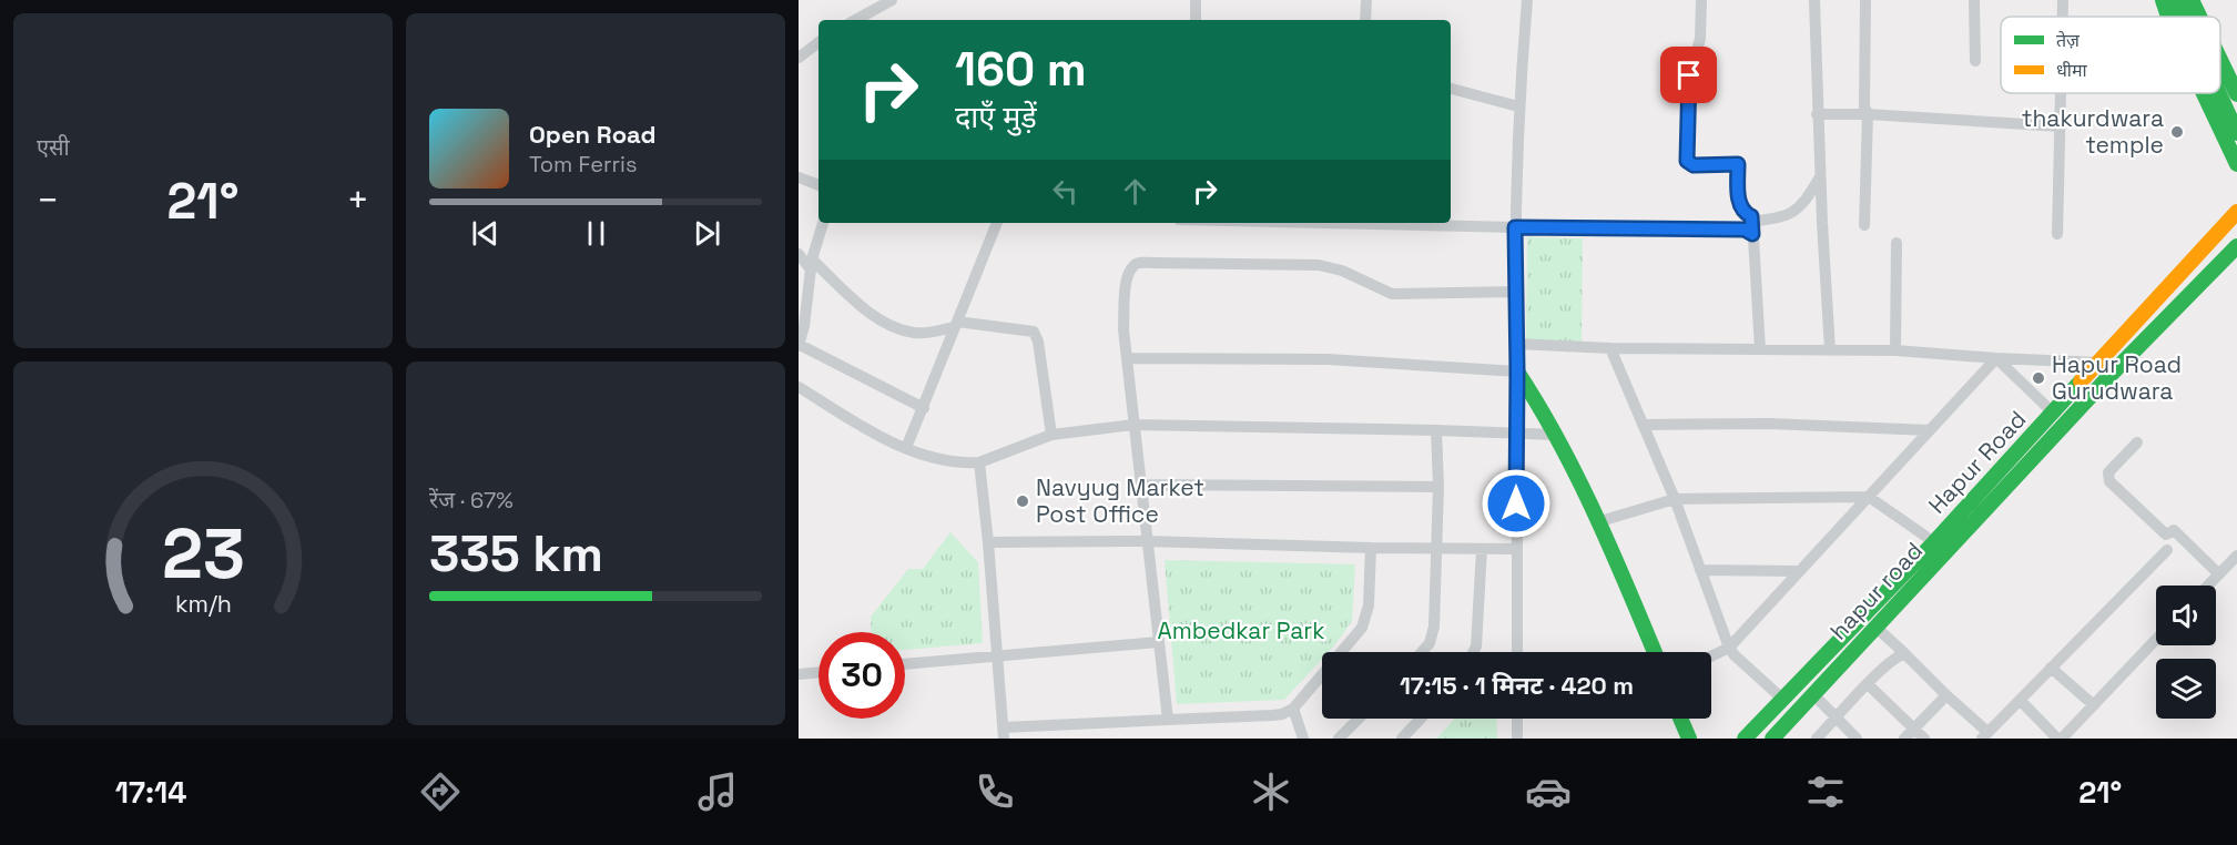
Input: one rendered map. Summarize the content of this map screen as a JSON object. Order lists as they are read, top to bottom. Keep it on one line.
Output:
{"streets":{"main road":["Hapur Road","hapur road"]},"parks":["Ambedkar Park"],"places":["thakurdwara temple","Hapur Road Gurudwara","Navyug Market Post Office"],"legend":["तेज़","धीमा"],"page":{"tile":["एसी",["रेंज · 67%","335 km"]],"turn":["160 m","दाएँ मुड़ें"],"song":["Open Road","Tom Ferris"],"heat":["−","21°","+"],"limit":"30","trip":"17:15 · 1 मिनट · 420 m","tabs":["17:14","21°"],"gauge":["23","km/h"]}}
